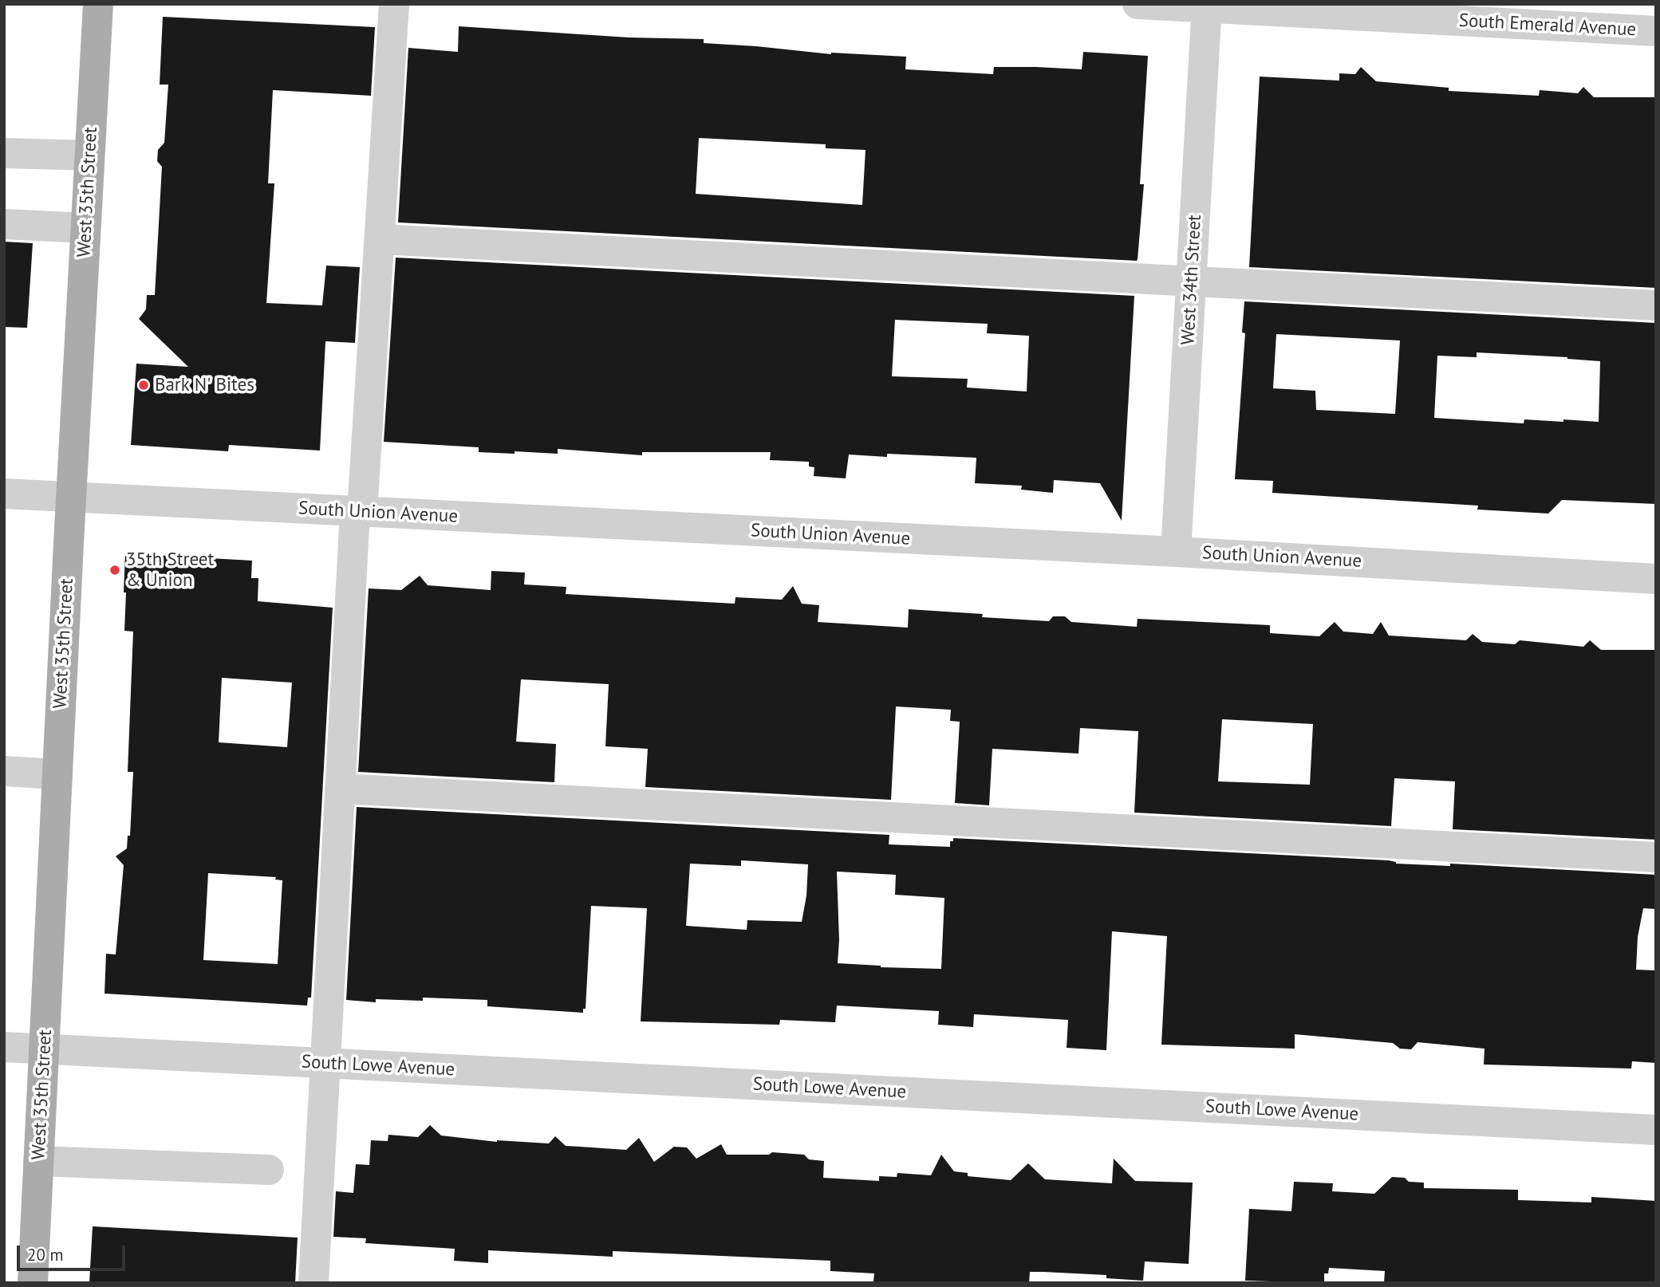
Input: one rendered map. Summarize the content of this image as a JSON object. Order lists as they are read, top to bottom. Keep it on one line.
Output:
{"streets":{"main road":["West 35th Street"],"street":["South Emerald Avenue","West 34th Street","South Union Avenue","South Lowe Avenue"]},"crossings":[["South Emerald Avenue","West 34th Street"],["West 35th Street","South Union Avenue"],["West 35th Street","South Lowe Avenue"],["West 34th Street","South Union Avenue"]],"places":["Bark N' Bites","35th Street & Union"],"scale_bar":"20 m"}
